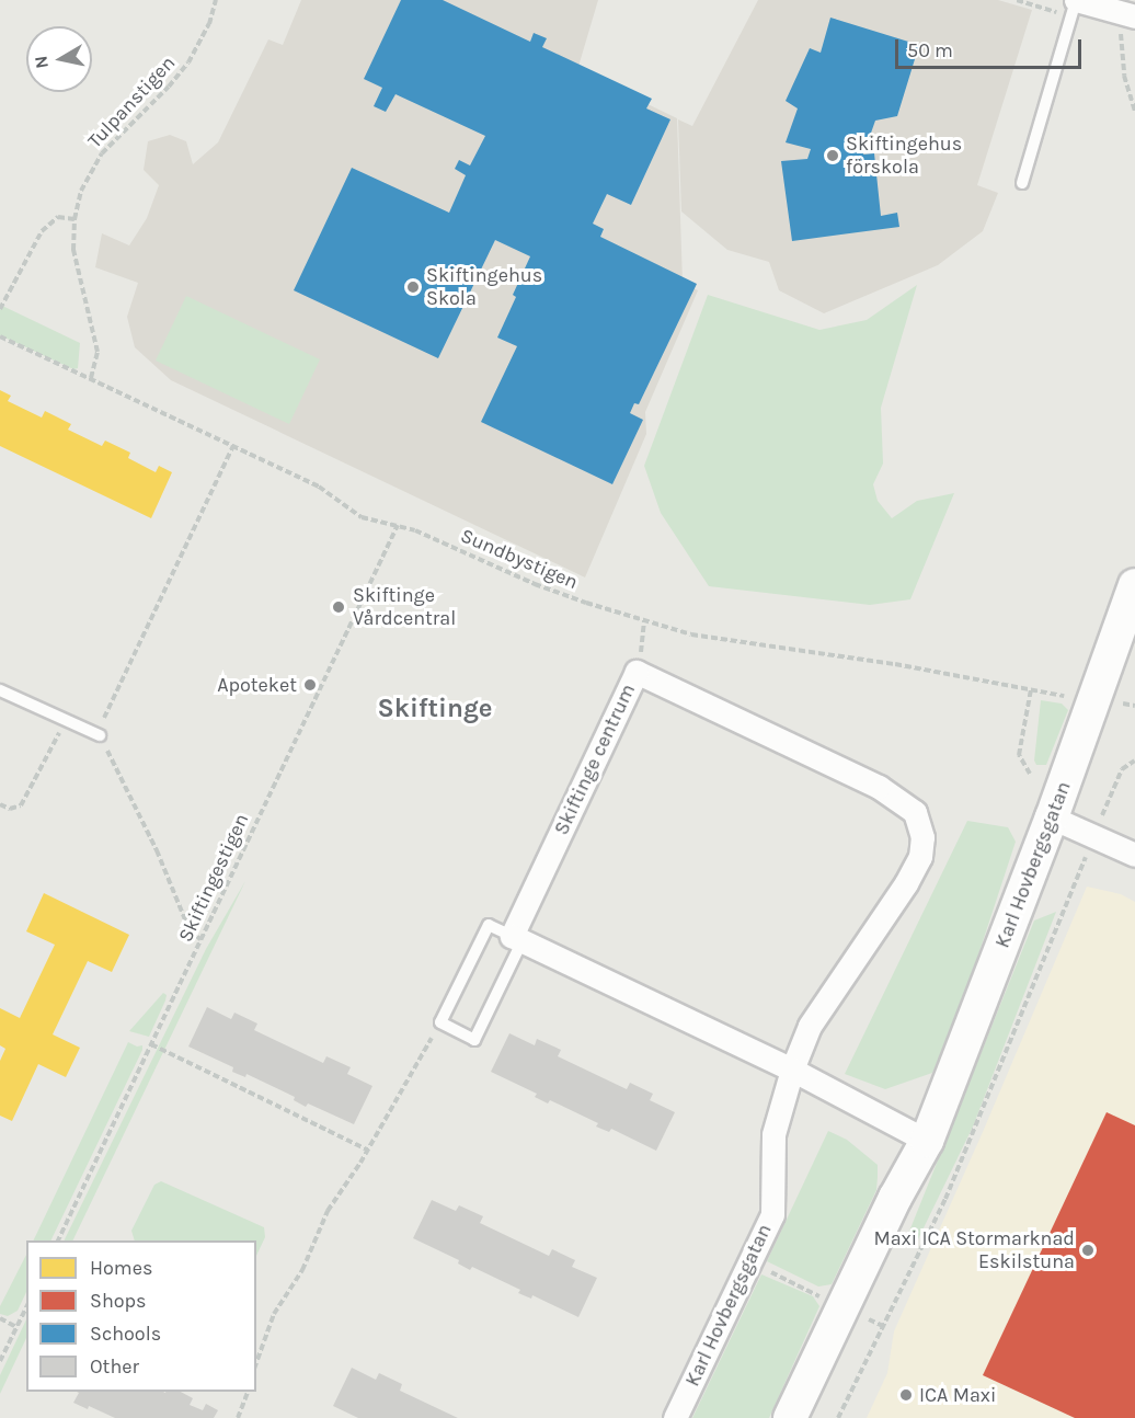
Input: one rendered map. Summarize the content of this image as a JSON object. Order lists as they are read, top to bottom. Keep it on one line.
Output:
{"streets":{"street":["Skiftinge centrum","Karl Hovbergsgatan"],"path":["Tulpanstigen","Sundbystigen","Skiftingestigen"]},"crossings":[["Tulpanstigen","Sundbystigen"],["Sundbystigen","Skiftingestigen"],["Skiftinge centrum","Karl Hovbergsgatan"]],"districts":["Skiftinge"],"places":["Skiftingehus förskola","Skiftingehus Skola","Skiftinge Vårdcentral","Apoteket","Maxi ICA Stormarknad Eskilstuna","ICA Maxi"],"legend":["Homes","Shops","Schools","Other"],"scale_bar":"50 m","north":"left"}
